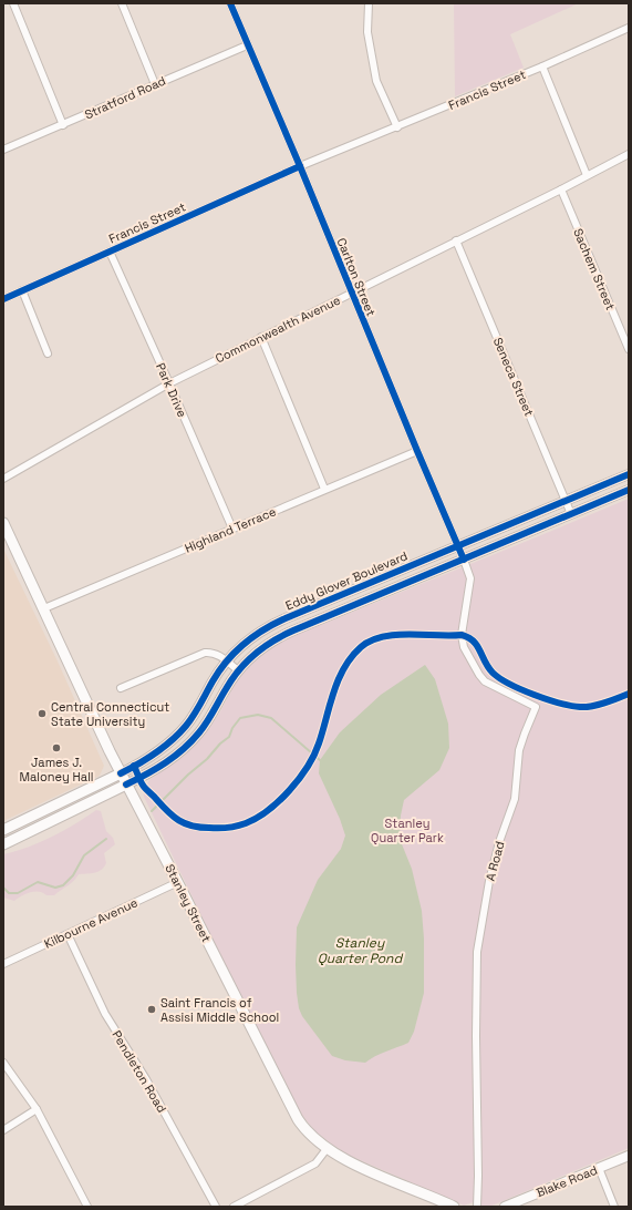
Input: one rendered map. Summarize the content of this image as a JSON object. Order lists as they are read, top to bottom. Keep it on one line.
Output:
{"streets":{"main road":["Stanley Street"],"street":["Francis Street","Stratford Road","Sachem Street","Carlton Street","Commonwealth Avenue","Seneca Street","Park Drive","Highland Terrace","Eddy Glover Boulevard","A Road","Kilbourne Avenue","Pendleton Road","Blake Road"]},"crossings":[["Francis Street","Carlton Street"],["Francis Street","Park Drive"],["Stratford Road","Carlton Street"],["Sachem Street","Commonwealth Avenue"],["Carlton Street","Commonwealth Avenue"],["Carlton Street","Highland Terrace"],["Carlton Street","Eddy Glover Boulevard"],["Carlton Street","A Road"],["Commonwealth Avenue","Seneca Street"],["Commonwealth Avenue","Park Drive"],["Seneca Street","Eddy Glover Boulevard"],["Park Drive","Highland Terrace"],["Highland Terrace","Stanley Street"],["Eddy Glover Boulevard","A Road"],["Eddy Glover Boulevard","Stanley Street"],["Stanley Street","Kilbourne Avenue"],["Kilbourne Avenue","Pendleton Road"]],"water":["Stanley Quarter Pond"],"parks":["Stanley Quarter Park"],"places":["Central Connecticut State University","James J. Maloney Hall","Saint Francis of Assisi Middle School"]}
